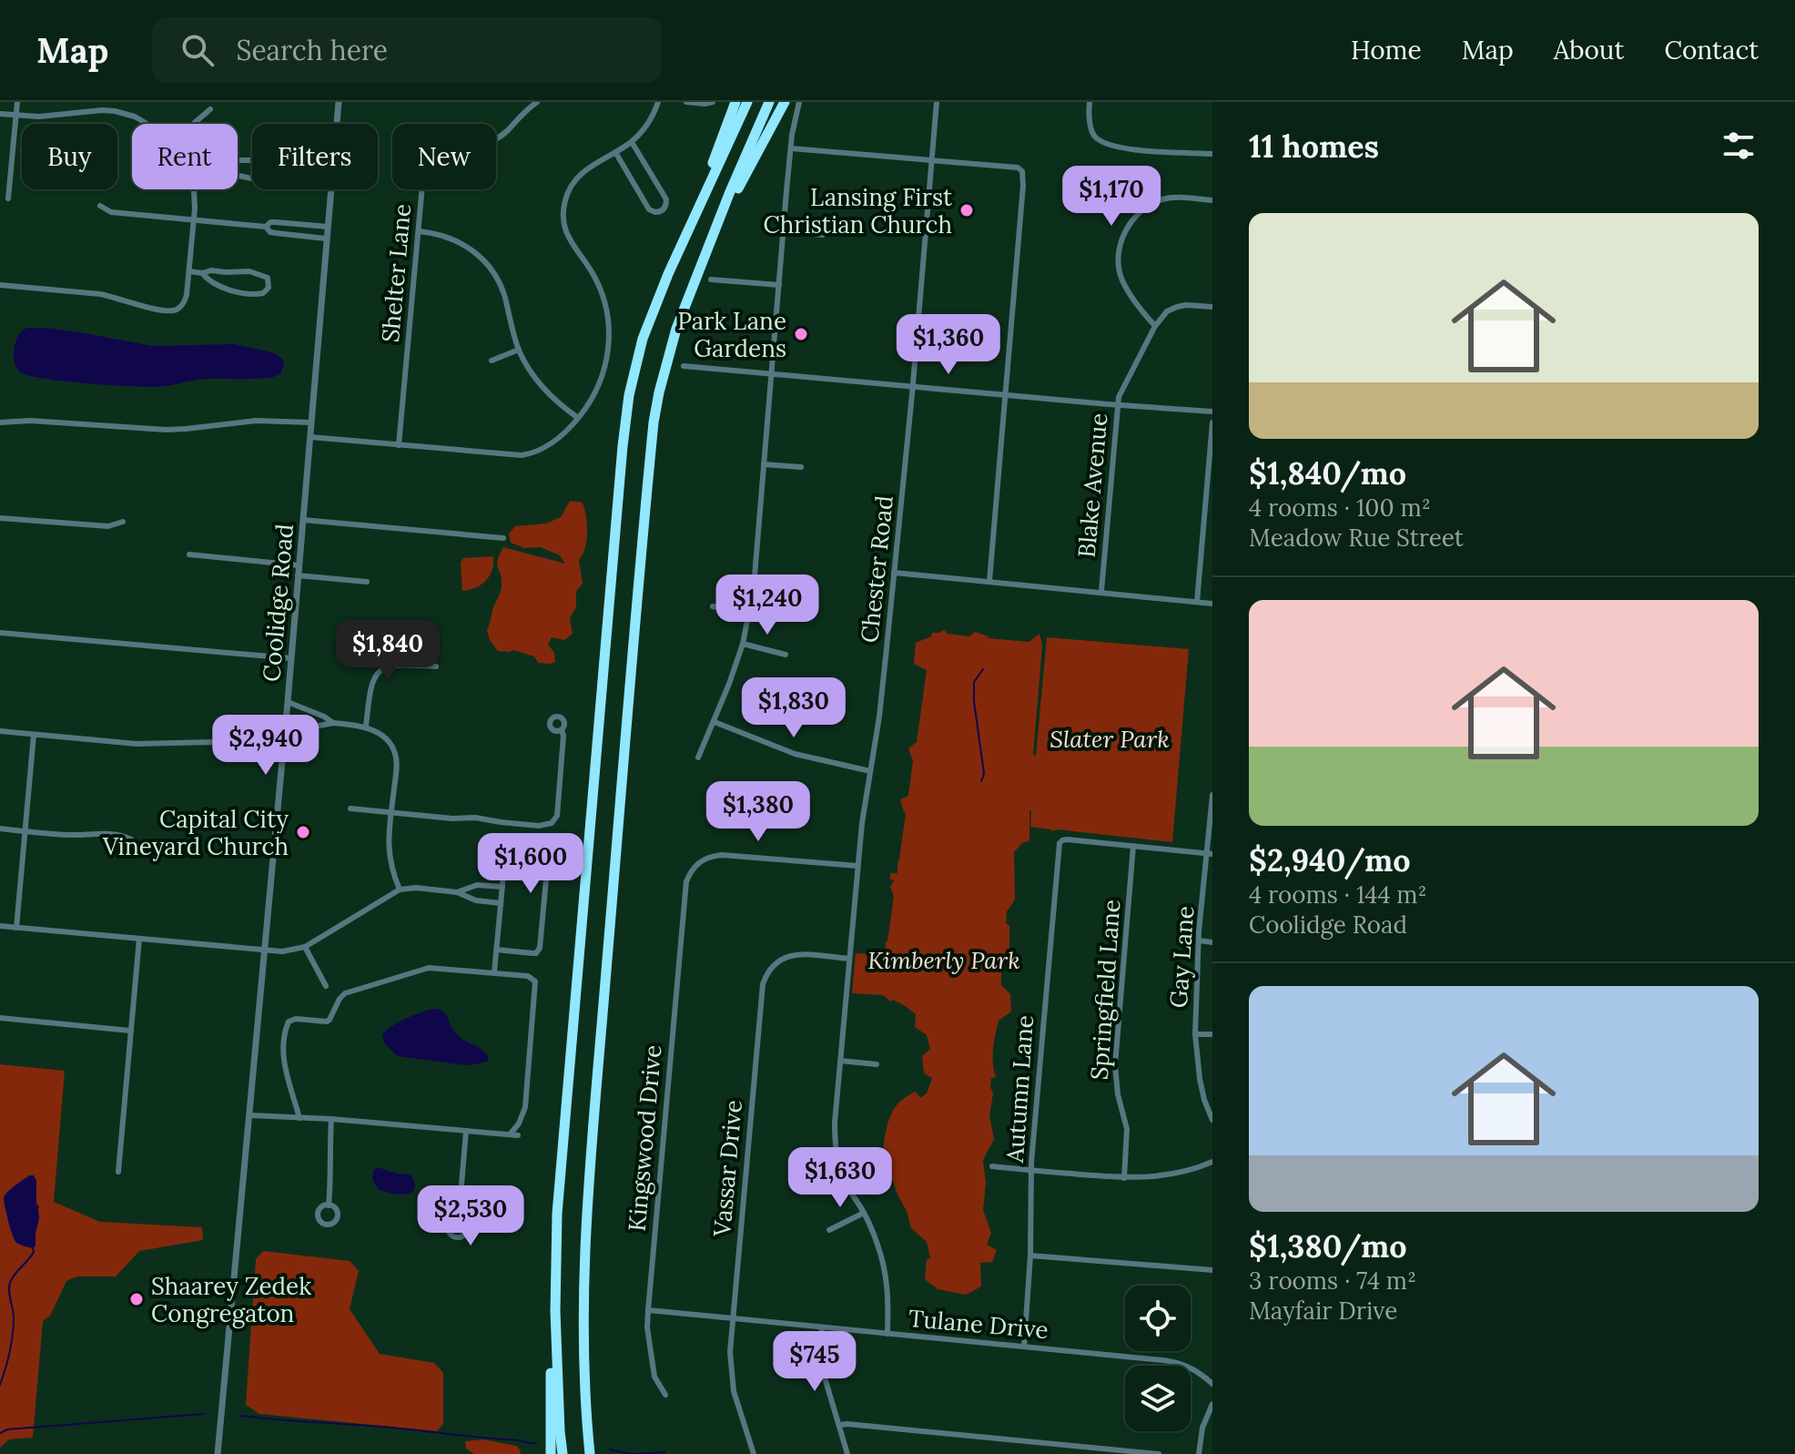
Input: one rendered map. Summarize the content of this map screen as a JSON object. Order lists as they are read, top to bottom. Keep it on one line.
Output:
{"streets":{"street":["Shelter Lane","Blake Avenue","Chester Road","Coolidge Road","Gay Lane","Springfield Lane","Autumn Lane","Kingswood Drive","Vassar Drive","Tulane Drive"]},"crossings":[["Chester Road","Kingswood Drive"],["Chester Road","Vassar Drive"],["Chester Road","Tulane Drive"],["Springfield Lane","Autumn Lane"],["Autumn Lane","Tulane Drive"],["Kingswood Drive","Tulane Drive"],["Vassar Drive","Tulane Drive"]],"parks":["Slater Park","Kimberly Park"],"places":["Lansing First Christian Church","Park Lane Gardens","Capital City Vineyard Church","Shaarey Zedek Congregaton"],"page":{"header":"Map","search":"Search here","nav":["Home","Map","About","Contact"],"heading":"11 homes","chip":["Buy","Rent","Filters","New"],"price":["$1,170","$1,360","$1,240","$1,840","$1,830","$2,940","$1,380","$1,600","$1,630","$2,530","$745"],"list":[{"name":"$1,840/mo","note":"4 rooms · 100 m² · Meadow Rue Street"},{"name":"$2,940/mo","note":"4 rooms · 144 m² · Coolidge Road"},{"name":"$1,380/mo","note":"3 rooms · 74 m² · Mayfair Drive"}]}}
